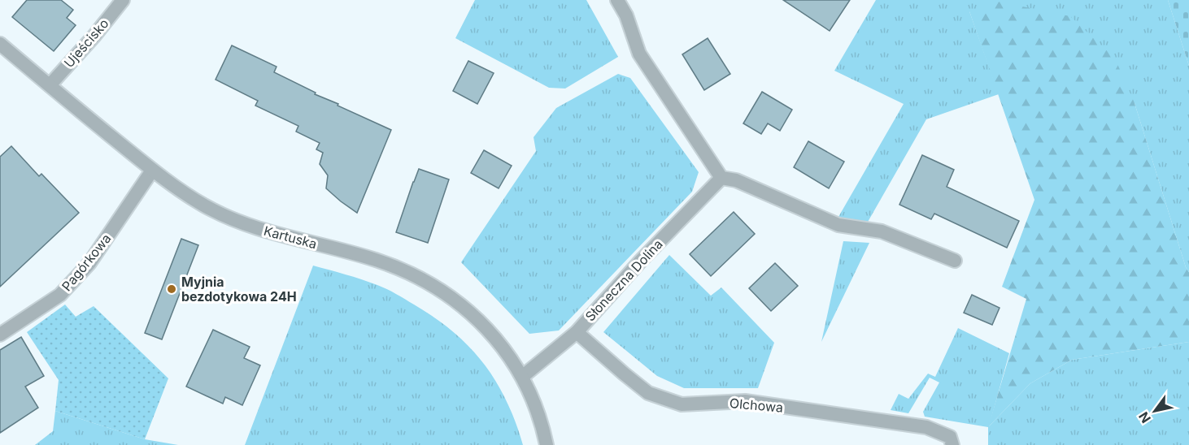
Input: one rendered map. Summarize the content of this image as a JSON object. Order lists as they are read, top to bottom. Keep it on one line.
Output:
{"streets":{"street":["Ujeścisko","Kartuska","Pagórkowa","Słoneczna Dolina","Olchowa"]},"crossings":[["Ujeścisko","Kartuska"],["Kartuska","Pagórkowa"],["Kartuska","Słoneczna Dolina"],["Słoneczna Dolina","Olchowa"]],"places":["Myjnia bezdotykowa 24H"],"north":"bottom left"}
